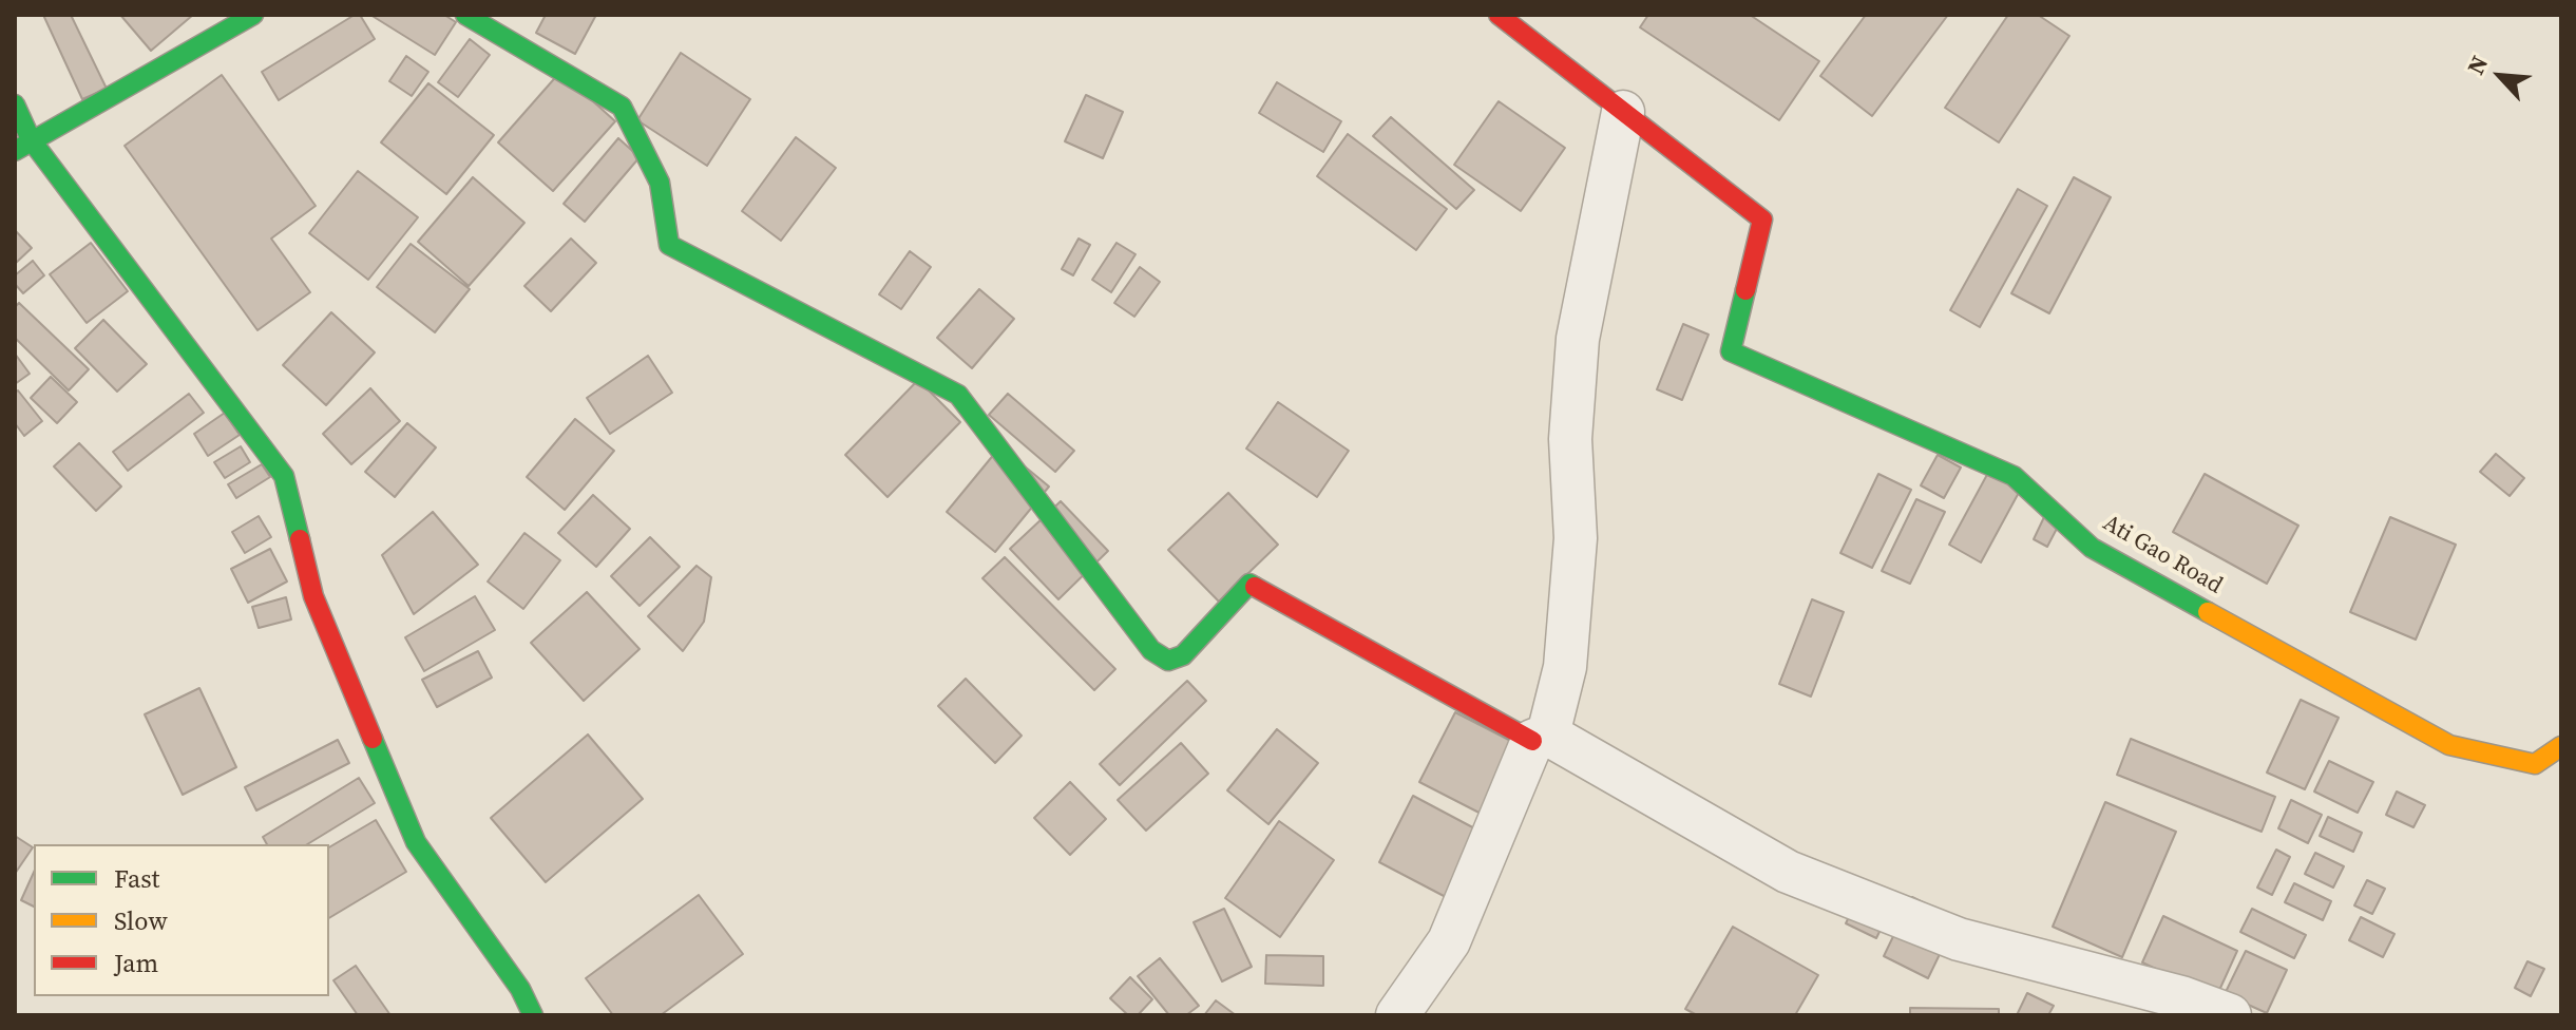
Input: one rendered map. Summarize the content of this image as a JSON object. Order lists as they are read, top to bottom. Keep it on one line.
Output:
{"streets":{"street":["Ati Gao Road"]},"legend":["Fast","Slow","Jam"],"north":"top left"}
